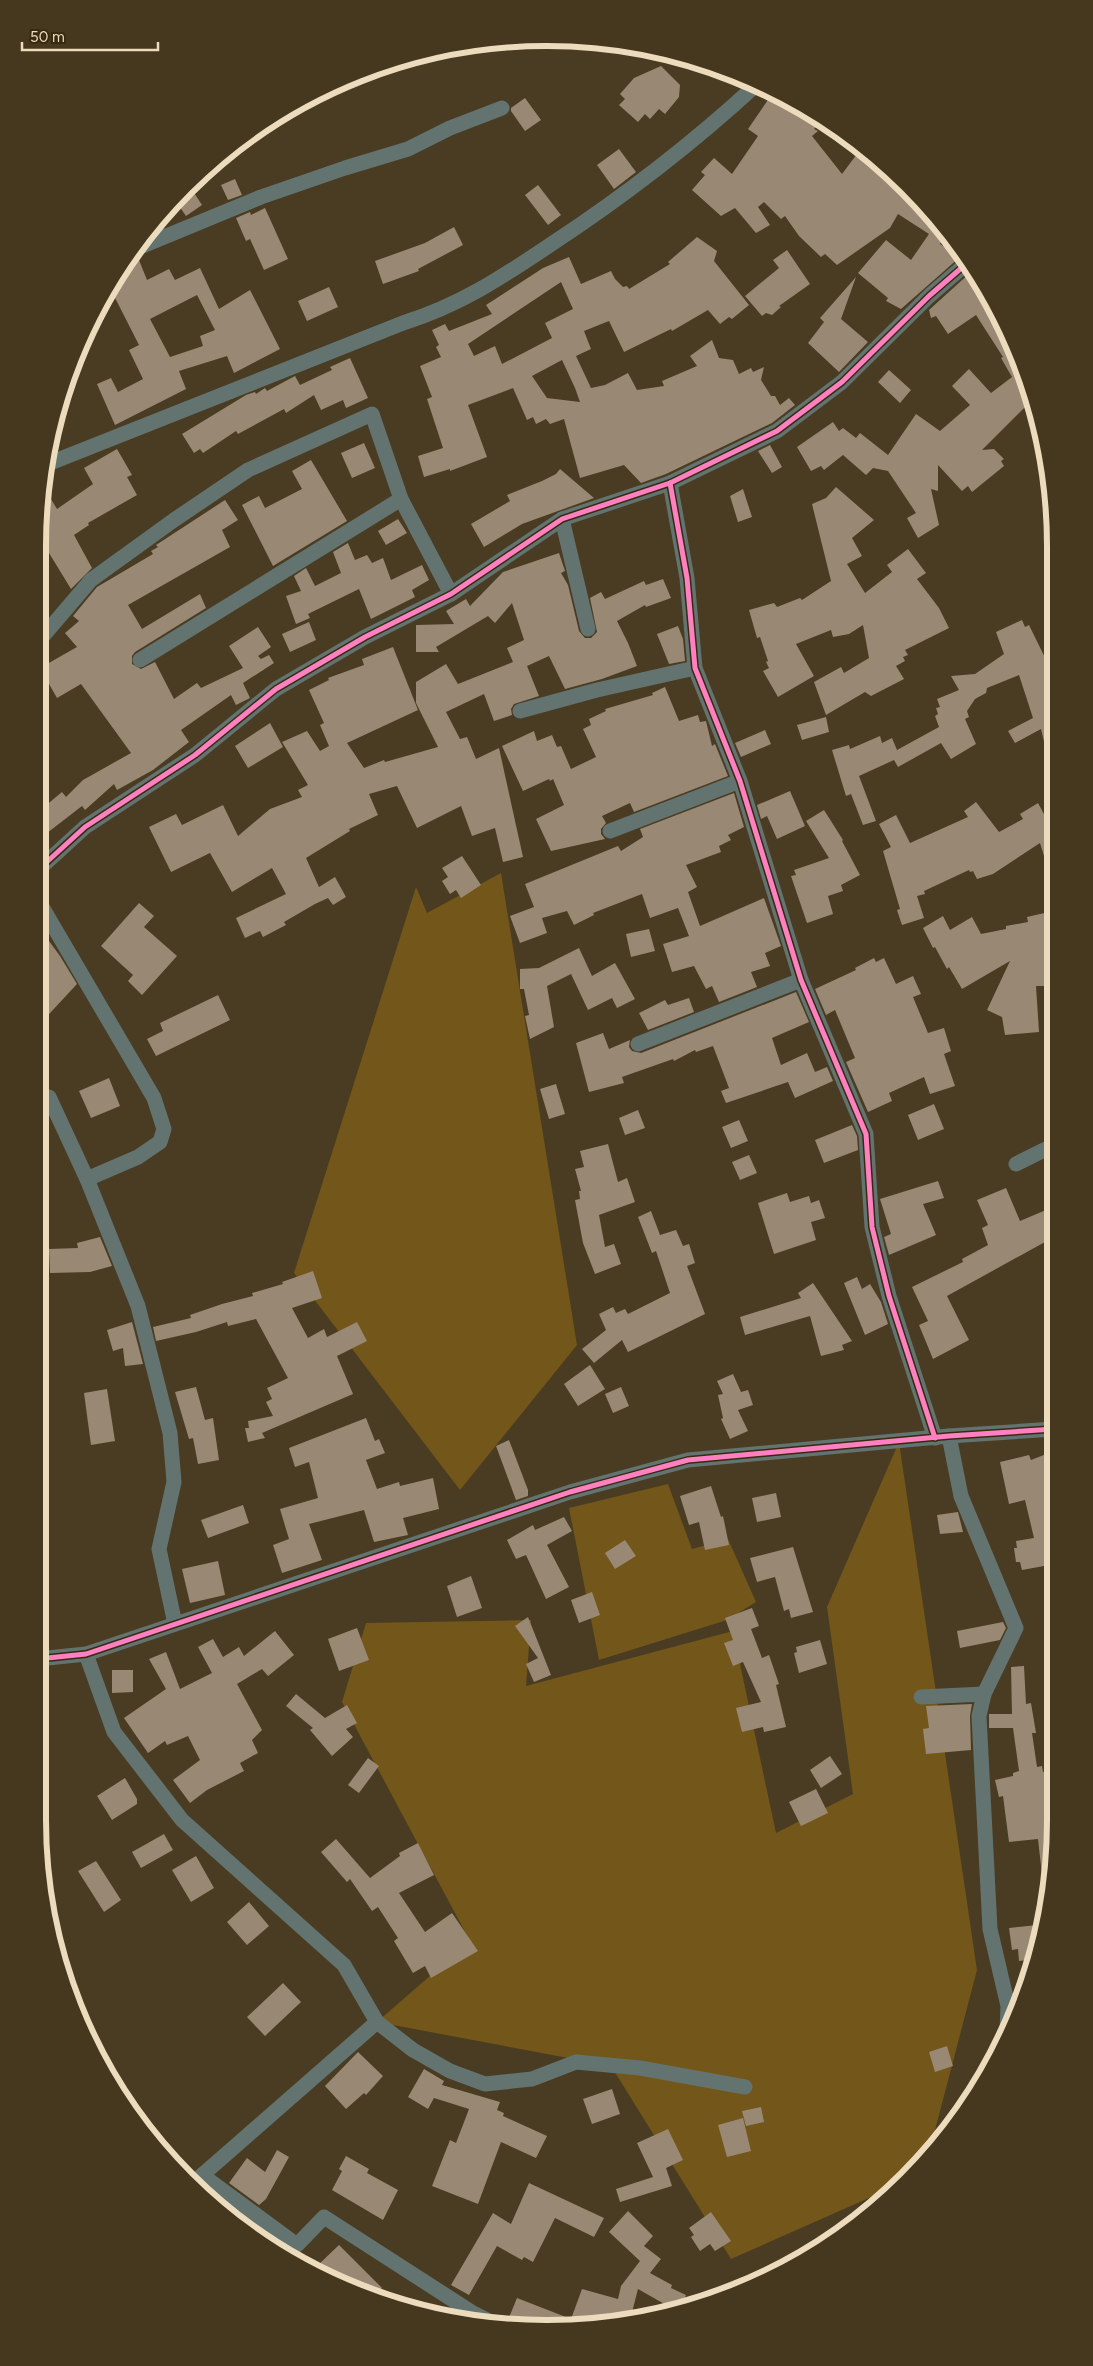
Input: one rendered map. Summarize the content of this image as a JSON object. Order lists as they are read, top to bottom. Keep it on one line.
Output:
{"scale_bar":"50 m"}
